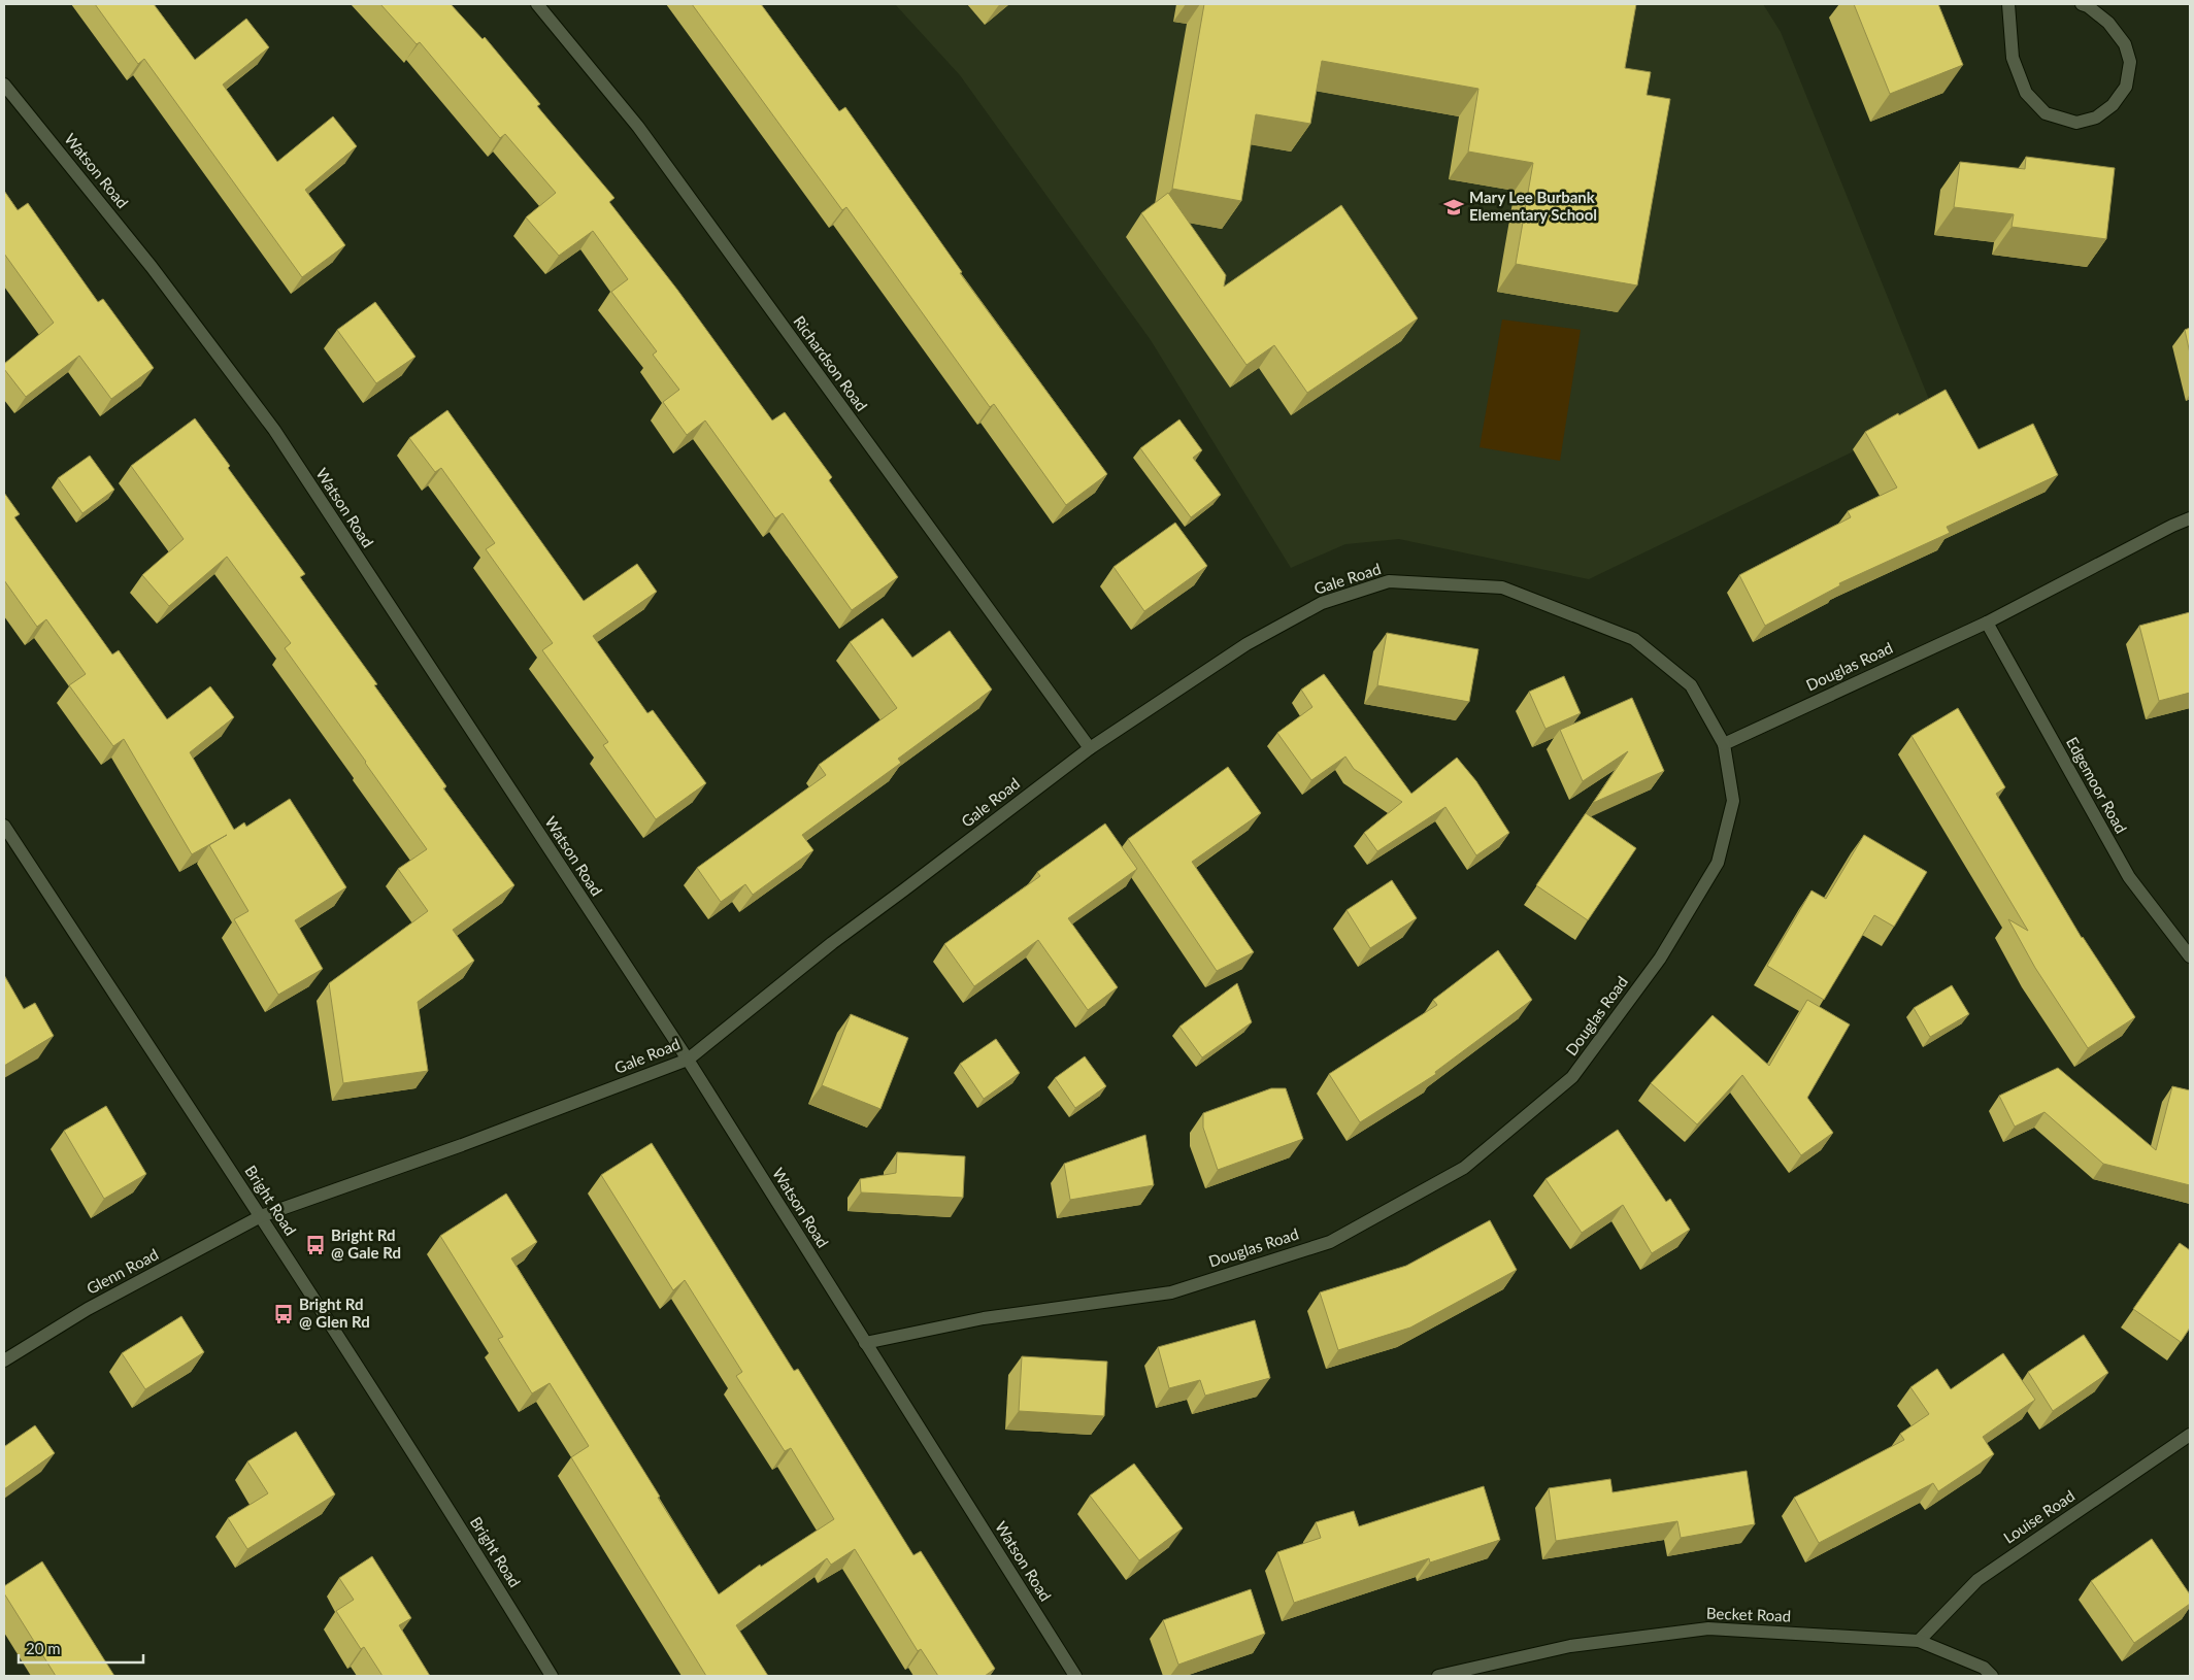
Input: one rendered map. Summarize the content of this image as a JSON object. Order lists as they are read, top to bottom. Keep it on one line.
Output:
{"streets":{"street":["Watson Road","Richardson Road","Gale Road","Douglas Road","Edgemoor Road","Bright Road","Glenn Road","Louise Road","Becket Road"]},"crossings":[["Watson Road","Gale Road"],["Watson Road","Douglas Road"],["Richardson Road","Gale Road"],["Gale Road","Douglas Road"],["Gale Road","Bright Road"],["Gale Road","Glenn Road"],["Douglas Road","Edgemoor Road"],["Bright Road","Glenn Road"],["Louise Road","Becket Road"]],"places":{"school or university":["Mary Lee Burbank Elementary School"],"bus stop":["Bright Rd @ Gale Rd","Bright Rd @ Glen Rd"]},"scale_bar":"20 m"}
